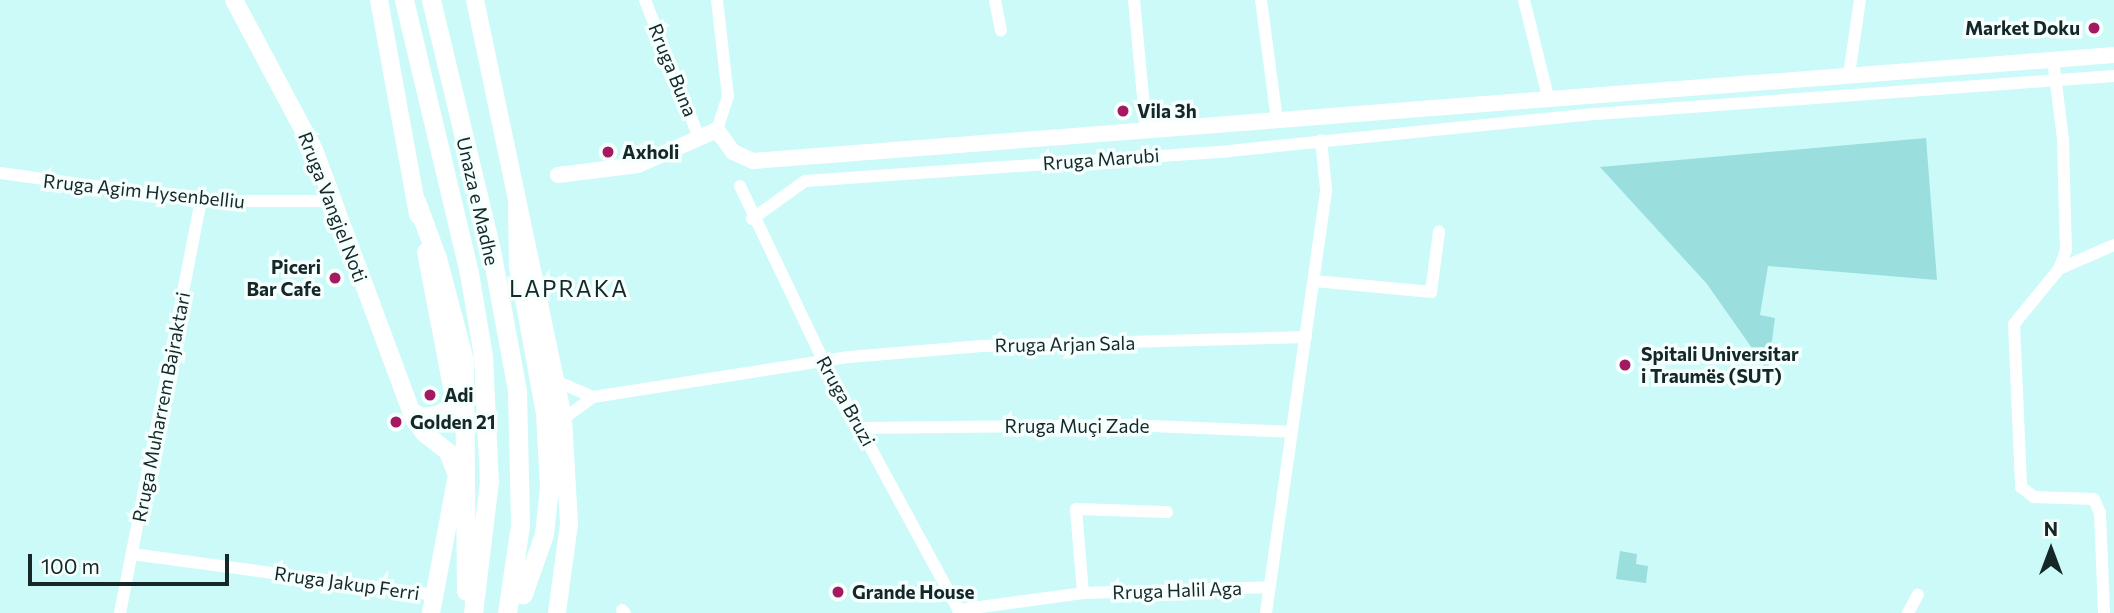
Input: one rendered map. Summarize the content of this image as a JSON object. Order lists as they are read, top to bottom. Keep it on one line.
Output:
{"streets":{"highway":["Unaza e Madhe"],"main road":["Rruga Vangjel Noti"],"street":["Rruga Buna","Rruga Marubi","Rruga Agim Hysenbelliu","Rruga Arjan Sala","Rruga Bruzi","Rruga Muharrem Bajraktari","Rruga Muçi Zade","Rruga Jakup Ferri","Rruga Halil Aga"]},"crossings":[["Rruga Marubi","Rruga Bruzi"],["Rruga Agim Hysenbelliu","Rruga Vangjel Noti"],["Rruga Agim Hysenbelliu","Rruga Muharrem Bajraktari"],["Rruga Arjan Sala","Rruga Bruzi"],["Rruga Bruzi","Rruga Muçi Zade"],["Rruga Bruzi","Rruga Halil Aga"],["Rruga Muharrem Bajraktari","Rruga Jakup Ferri"]],"districts":["LAPRAKA"],"places":["Market Doku","Vila 3h","Axholi","Piceri Bar Cafe","Spitali Universitar i Traumës (SUT)","Adi","Golden 21","Grande House"],"scale_bar":"100 m","north":"top"}
